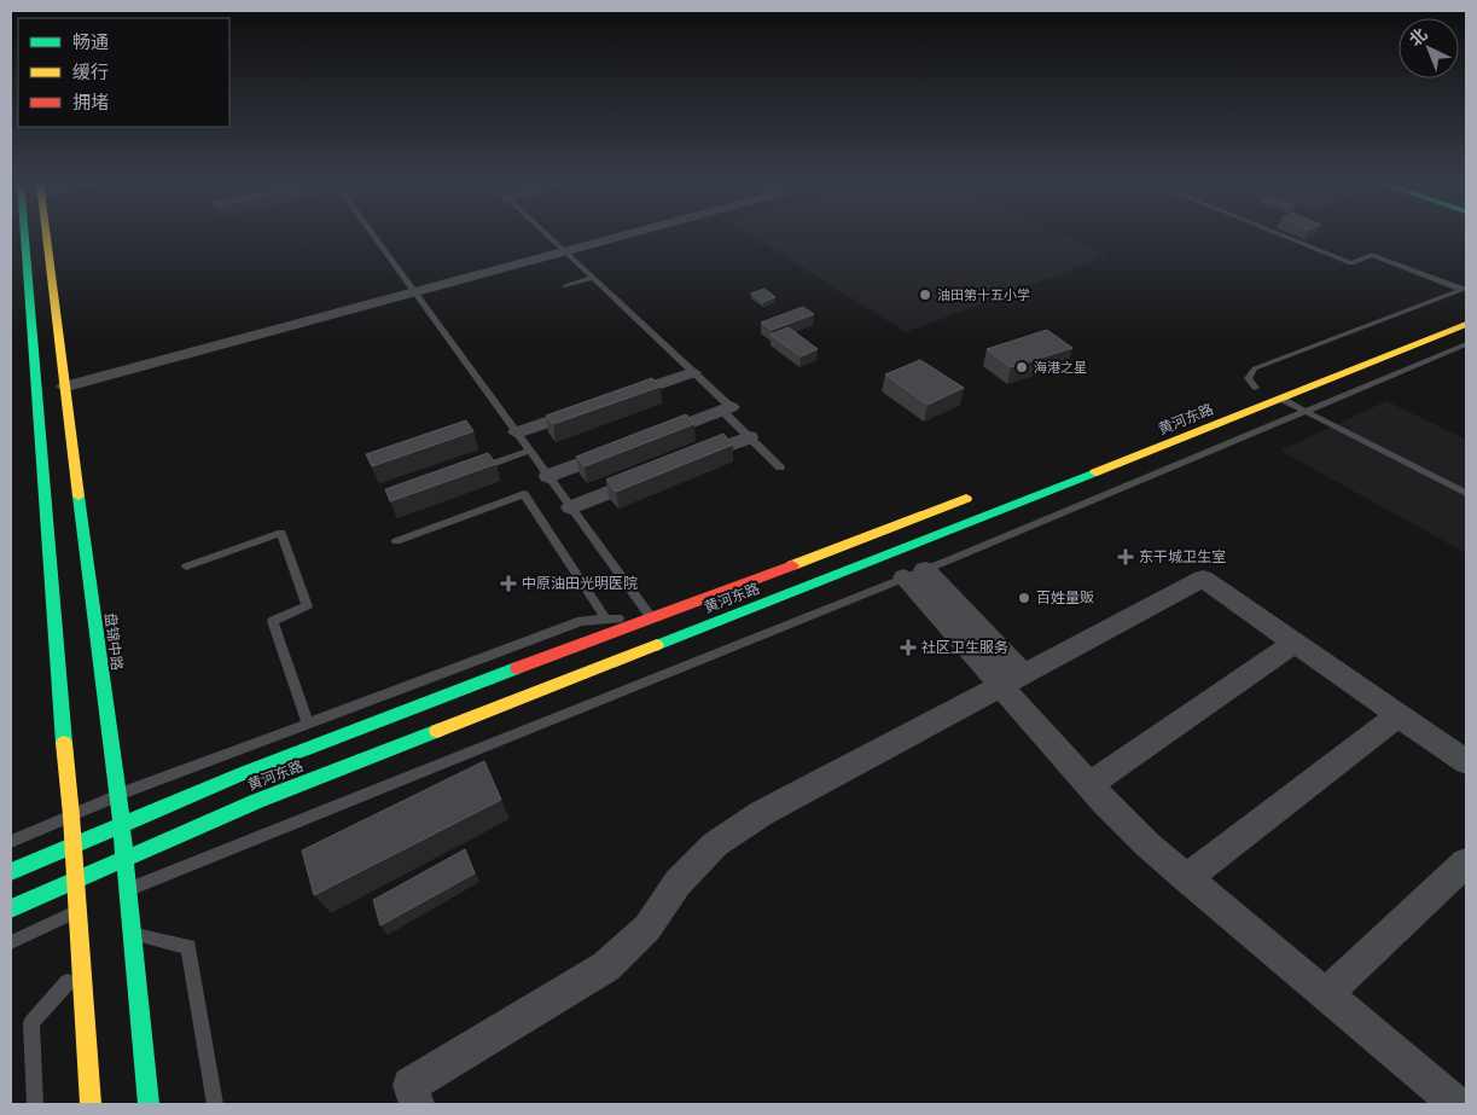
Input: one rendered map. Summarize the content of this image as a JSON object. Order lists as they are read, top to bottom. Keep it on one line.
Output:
{"streets":{"main road":["黄河东路","盘锦中路"]},"crossings":[["黄河东路","盘锦中路"]],"places":{"other":["油田第十五小学","海港之星","百姓量贩"],"health":["东干城卫生室","中原油田光明医院","社区卫生服务"]},"legend":["畅通","缓行","拥堵"],"north":"top left"}
